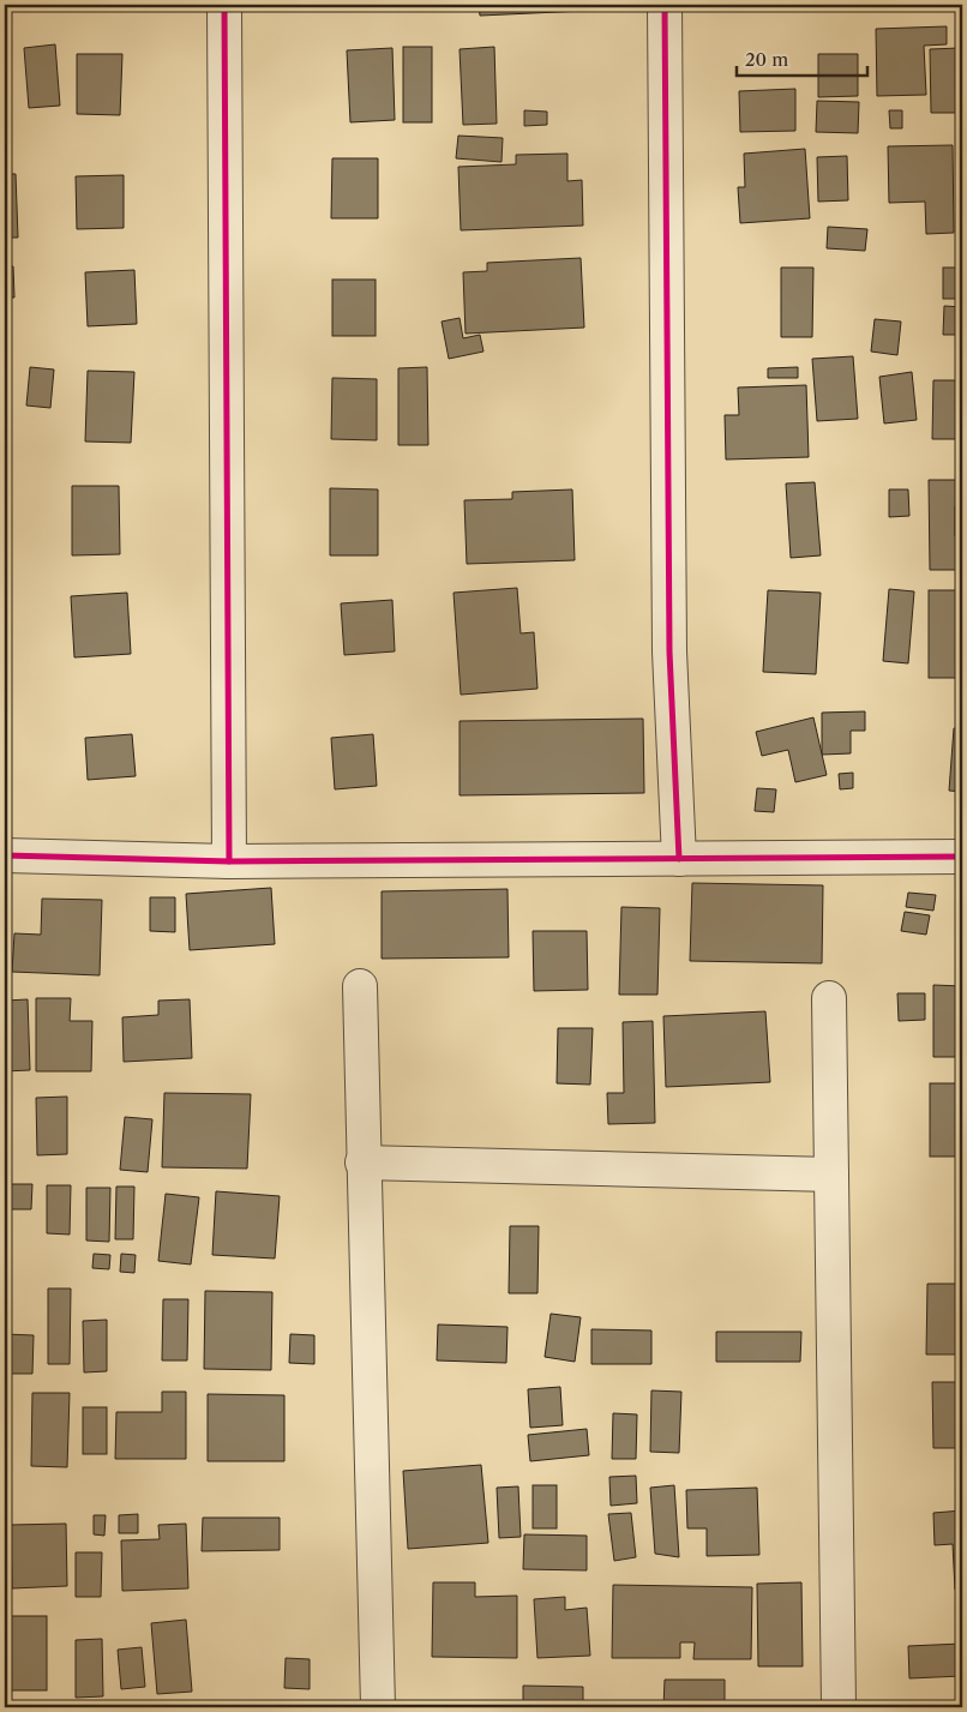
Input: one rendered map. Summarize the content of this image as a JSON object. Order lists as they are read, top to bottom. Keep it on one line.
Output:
{"scale_bar":"20 m"}
